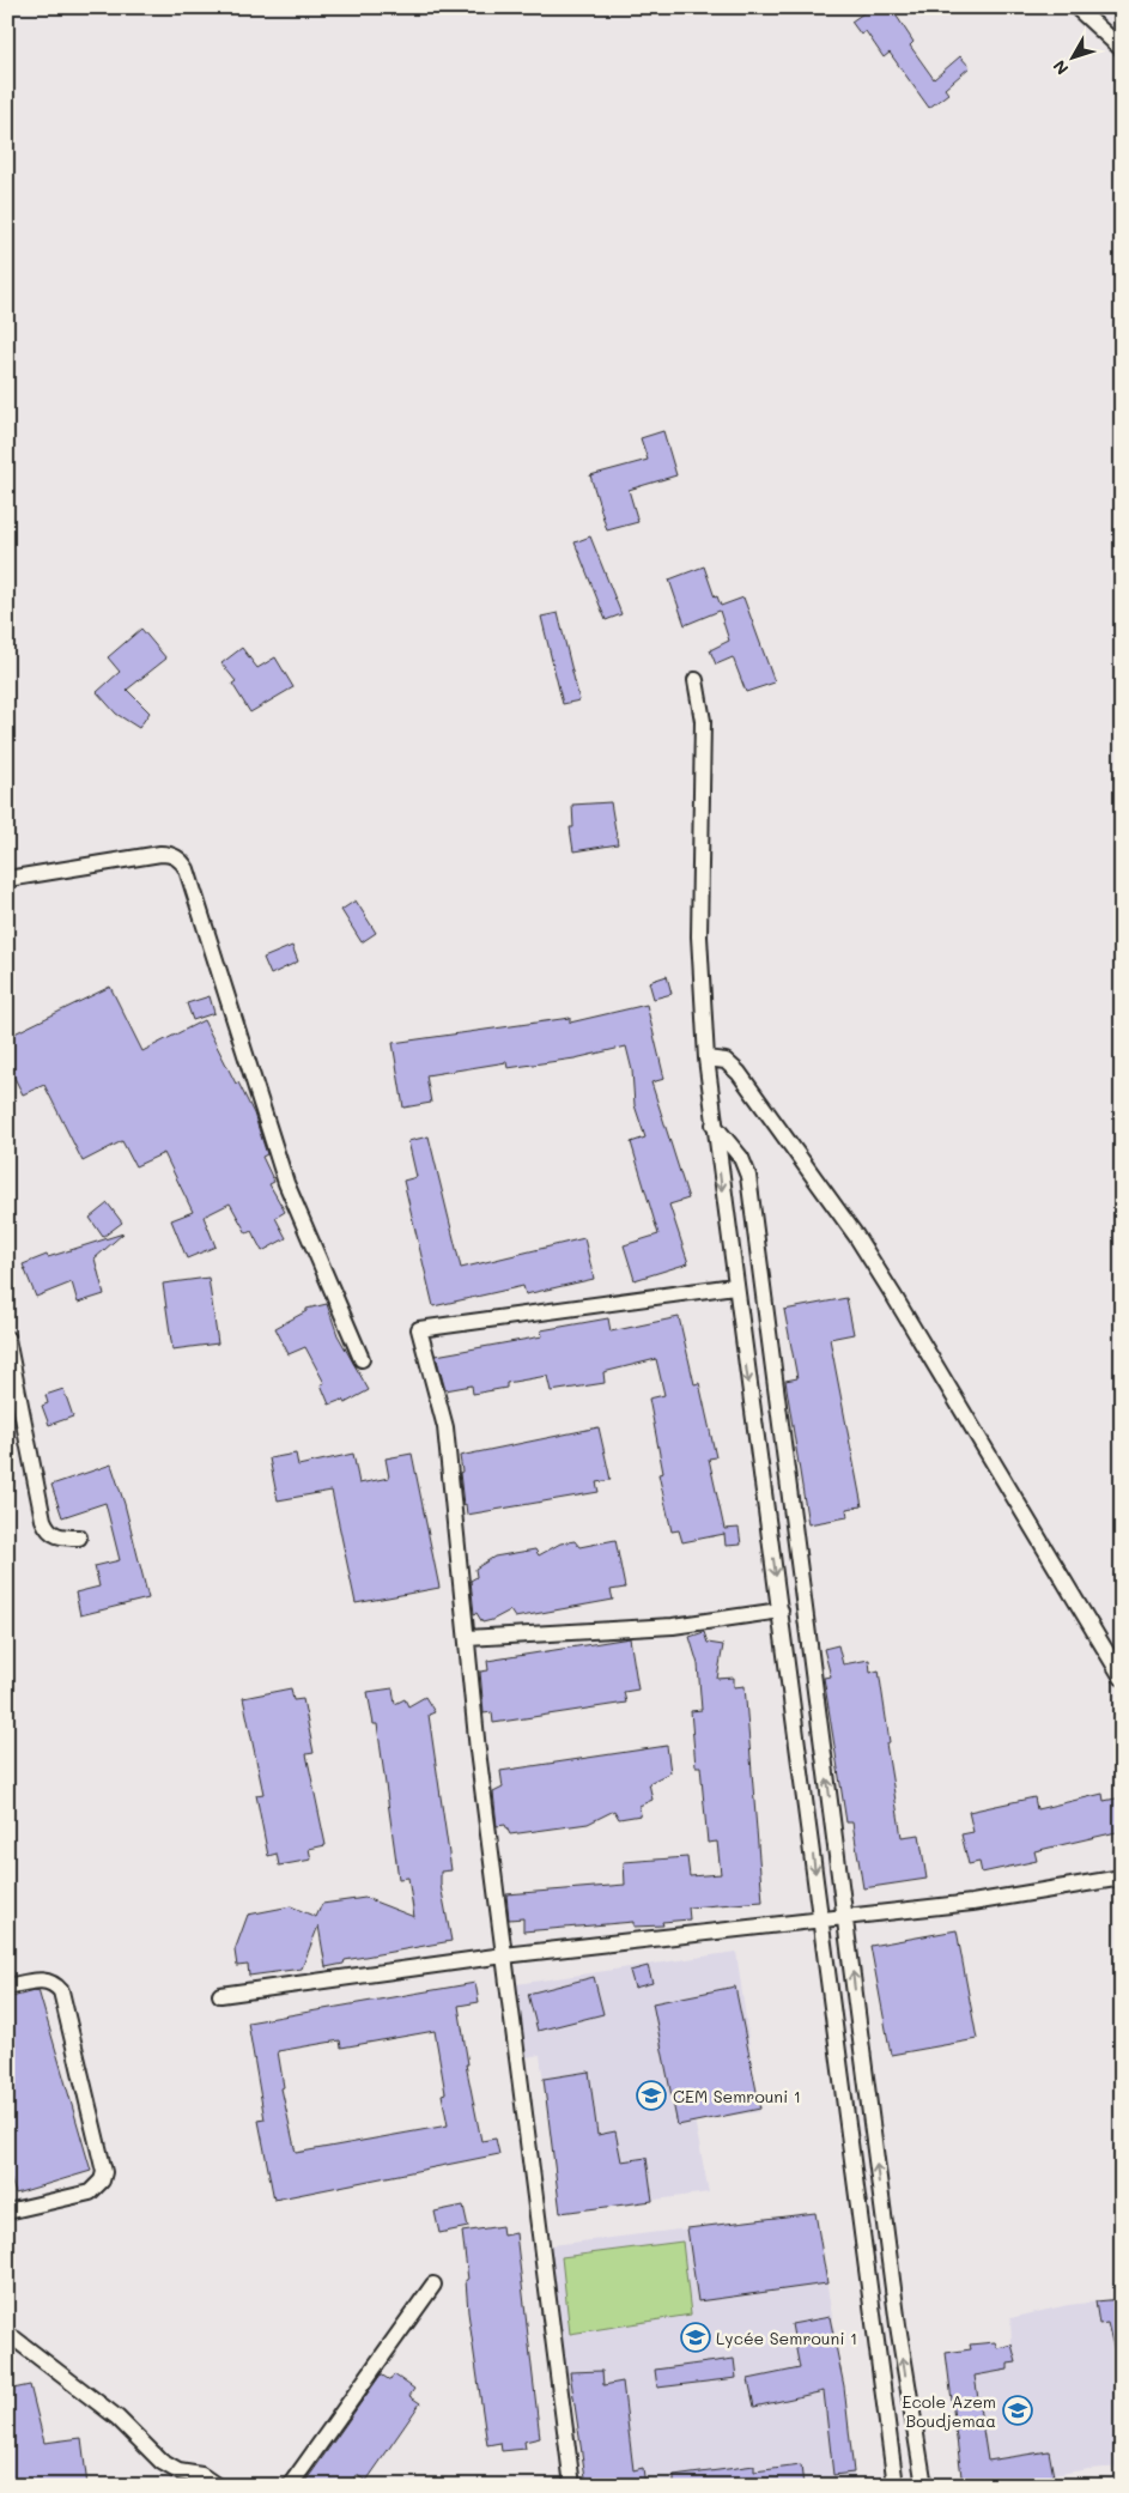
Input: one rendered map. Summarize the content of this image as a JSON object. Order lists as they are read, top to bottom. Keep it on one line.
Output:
{"places":{"school or university":["CEM Semrouni 1","Lycée Semrouni 1","Ecole Azem Boudjemaa"]},"north":"bottom left"}
